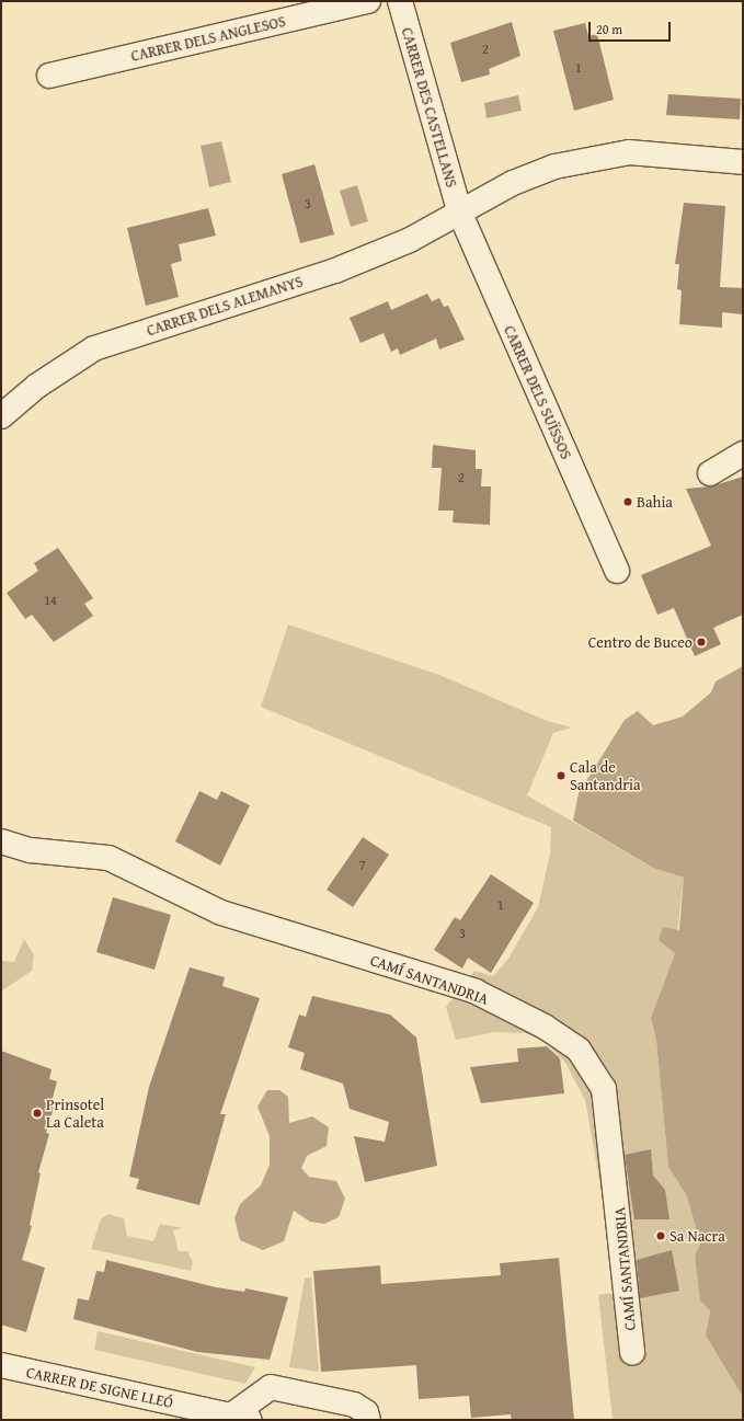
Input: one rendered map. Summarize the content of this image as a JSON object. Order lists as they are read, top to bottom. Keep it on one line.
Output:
{"streets":{"street":["CARRER DELS ANGLESOS","CARRER DES CASTELLANS","CARRER DELS ALEMANYS","CARRER DELS SUÏSSOS","CAMÍ SANTANDRIA","CARRER DE SIGNE LLEÓ"]},"crossings":[["CARRER DES CASTELLANS","CARRER DELS ALEMANYS"],["CARRER DES CASTELLANS","CARRER DELS SUÏSSOS"],["CARRER DELS ALEMANYS","CARRER DELS SUÏSSOS"]],"places":["Bahia","Centro de Buceo","Cala de Santandria","Prinsotel La Caleta","Sa Nacra"],"house_numbers":["2","1","3","2","14","7","1","3"],"scale_bar":"20 m"}
